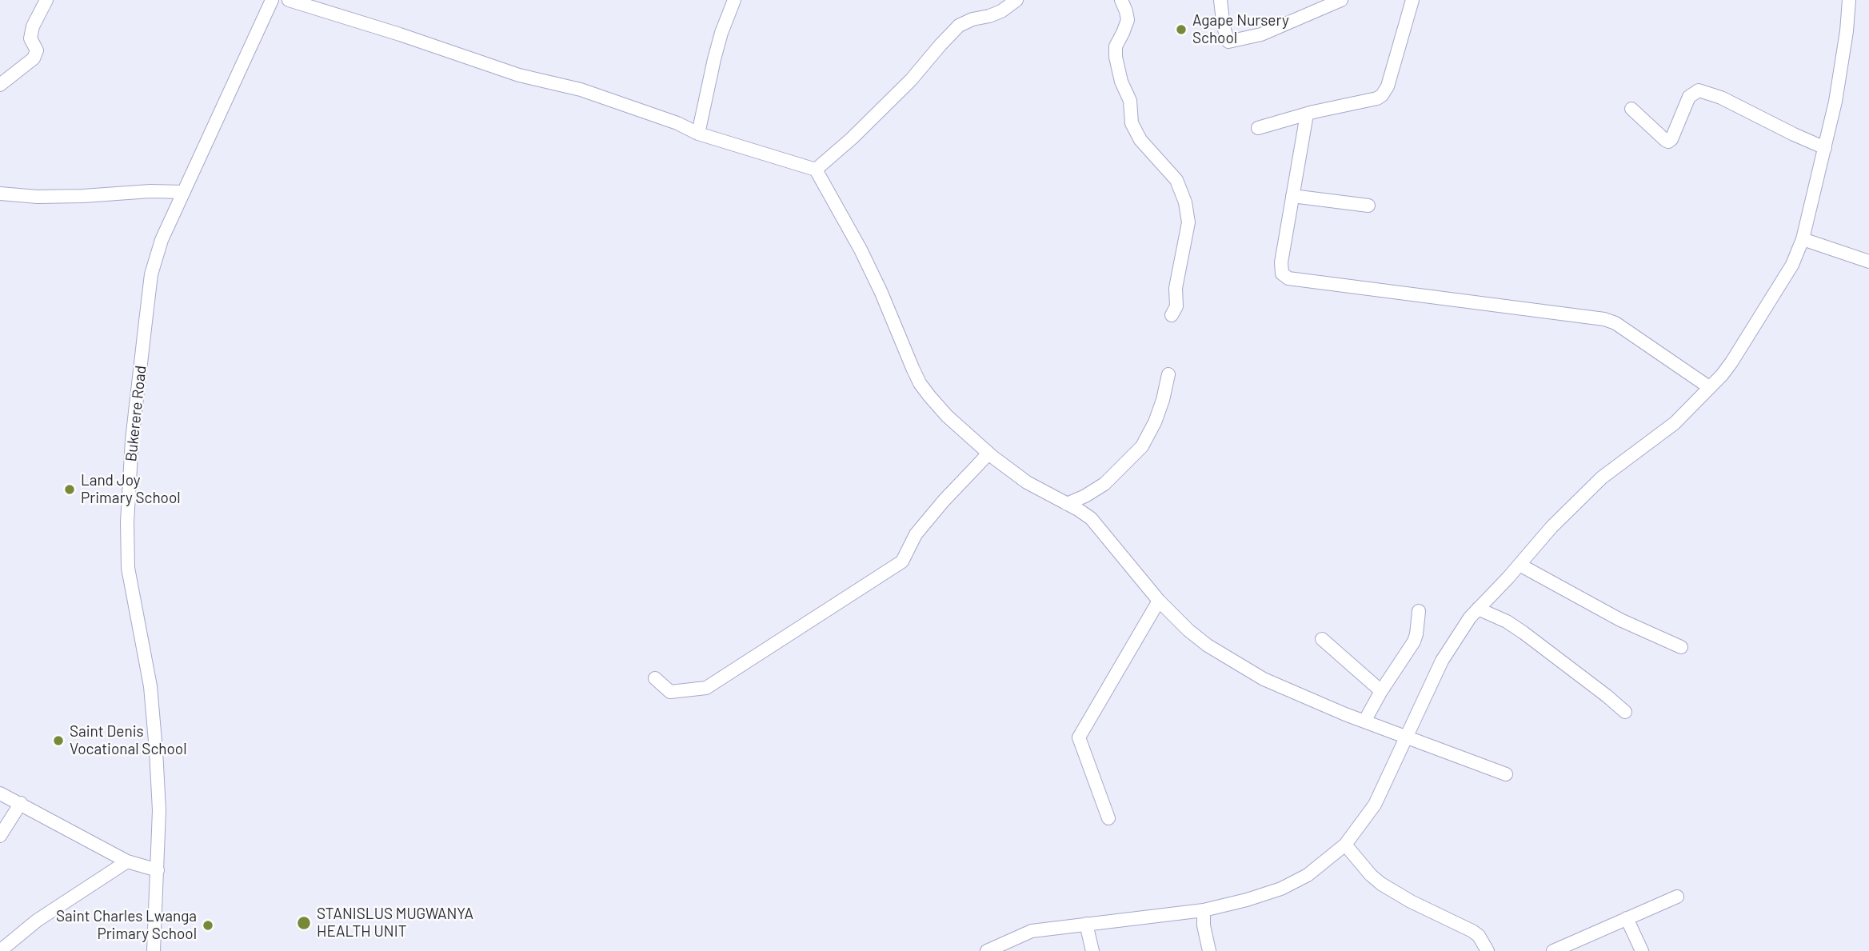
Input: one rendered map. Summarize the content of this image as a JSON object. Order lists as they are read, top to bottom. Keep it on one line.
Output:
{"streets":{"street":["Bukerere Road"]},"places":["Agape Nursery School","Land Joy Primary School","Saint Denis Vocational School","STANISLUS MUGWANYA HEALTH UNIT","Saint Charles Lwanga Primary School"]}
